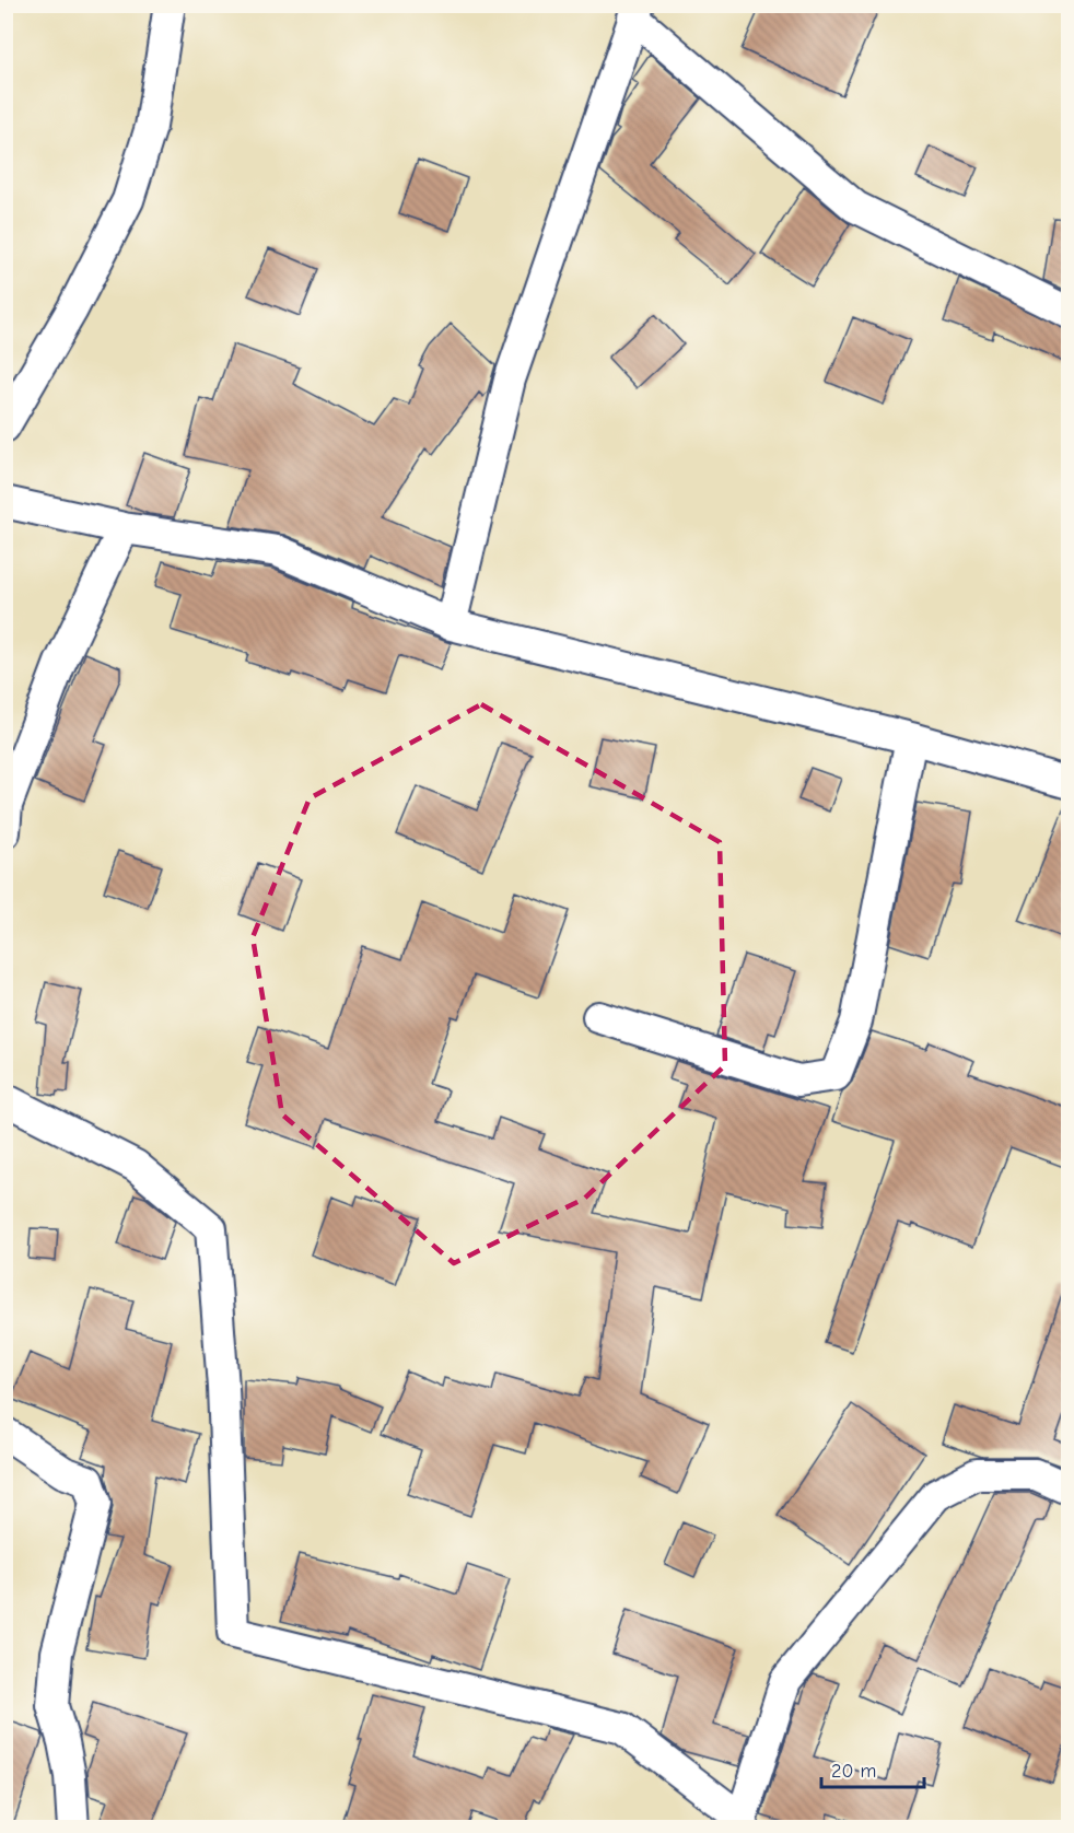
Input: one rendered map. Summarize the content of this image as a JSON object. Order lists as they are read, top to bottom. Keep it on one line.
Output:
{"scale_bar":"20 m"}
